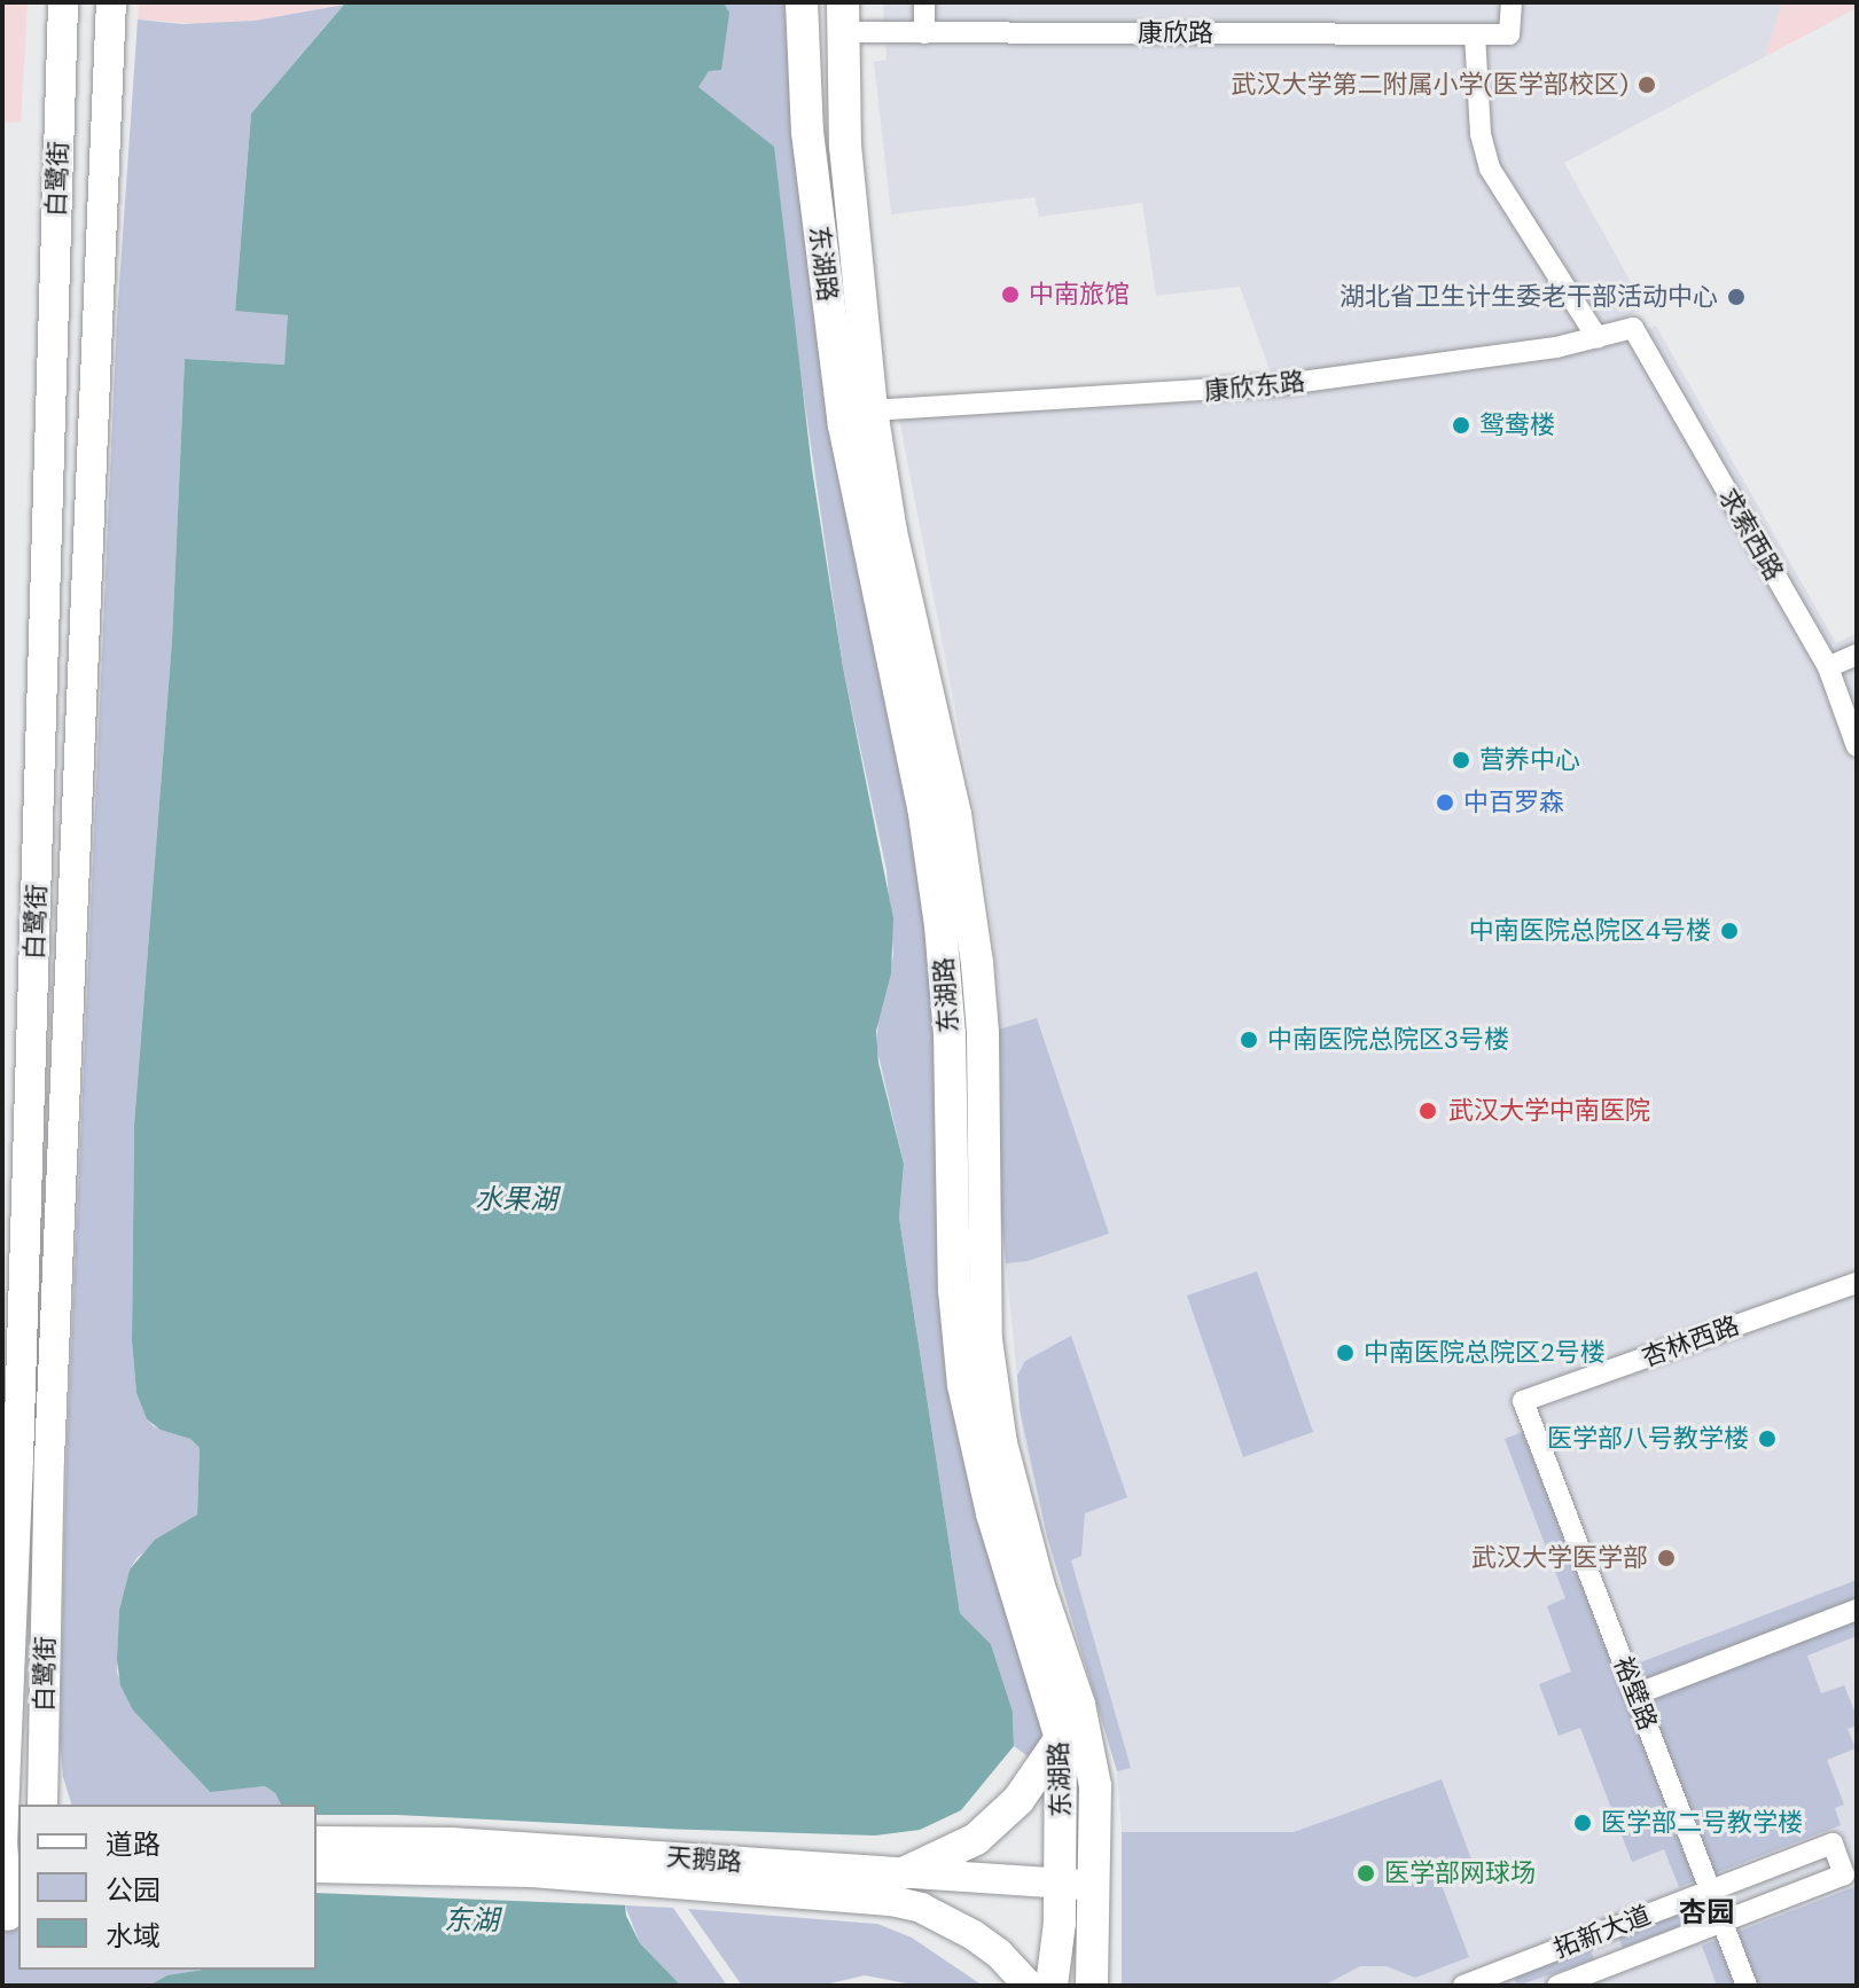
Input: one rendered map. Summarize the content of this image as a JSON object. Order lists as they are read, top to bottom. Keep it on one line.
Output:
{"streets":{"main road":["白鹭街","东湖路","天鹅路"],"street":["康欣路","康欣东路","求索西路","杏林西路","裕壁路","拓新大道"]},"crossings":[["康欣路","东湖路"],["东湖路","康欣东路"],["东湖路","天鹅路"],["康欣东路","求索西路"],["杏林西路","裕壁路"],["裕壁路","拓新大道"]],"districts":["杏园"],"water":["水果湖","东湖"],"places":["武汉大学第二附属小学(医学部校区)","中南旅馆","湖北省卫生计生委老干部活动中心","鸳鸯楼","营养中心","中百罗森","中南医院总院区4号楼","中南医院总院区3号楼","武汉大学中南医院","中南医院总院区2号楼","医学部八号教学楼","武汉大学医学部","医学部二号教学楼","医学部网球场"],"legend":["道路","公园","水域"]}
